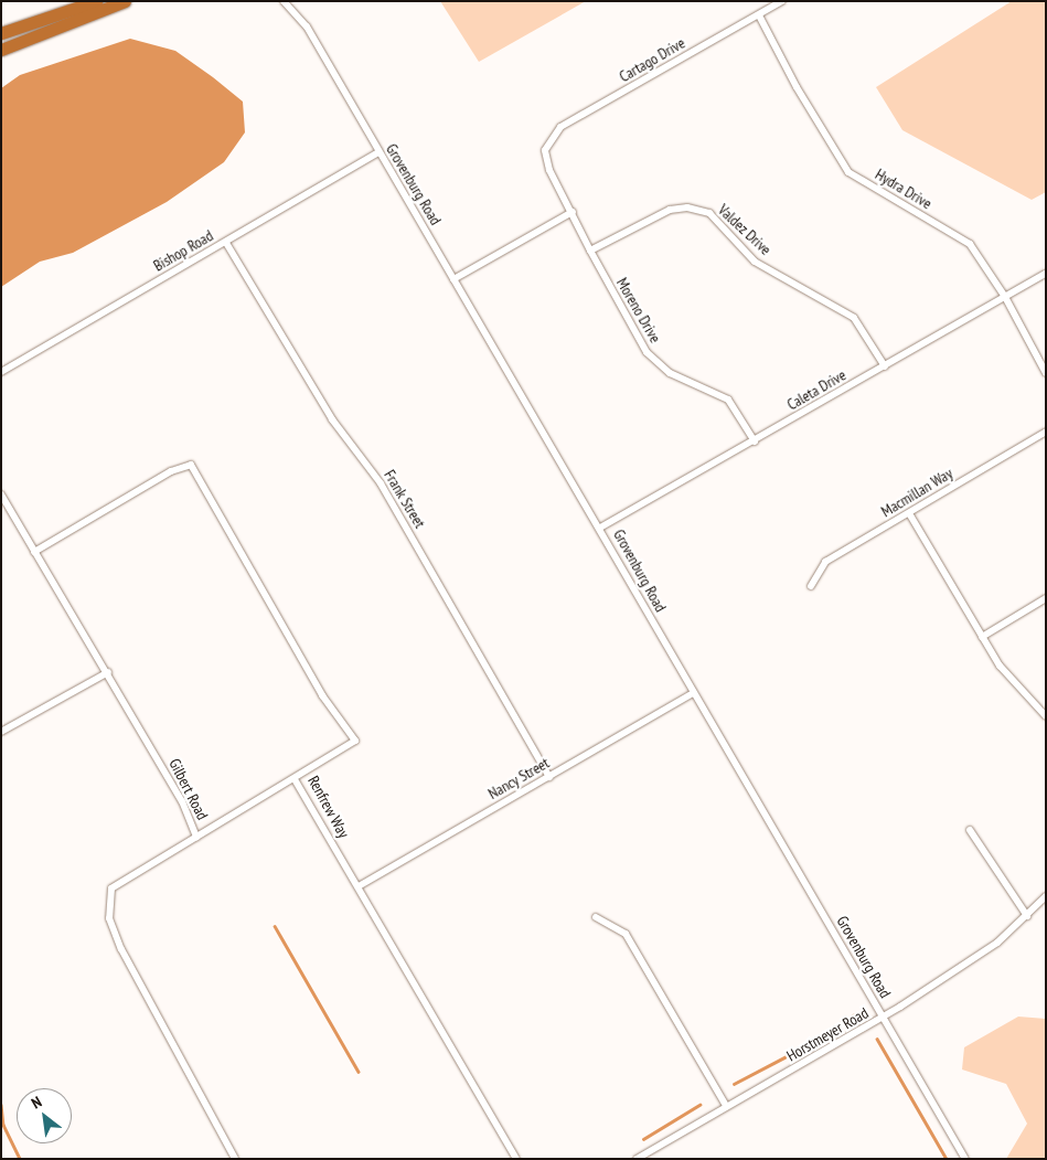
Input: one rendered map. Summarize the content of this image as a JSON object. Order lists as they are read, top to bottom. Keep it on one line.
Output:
{"streets":{"street":["Cartago Drive","Grovenburg Road","Hydra Drive","Valdez Drive","Bishop Road","Moreno Drive","Caleta Drive","Macmillan Way","Frank Street","Nancy Street","Gilbert Road","Renfrew Way","Horstmeyer Road"]},"crossings":[["Cartago Drive","Hydra Drive"],["Cartago Drive","Moreno Drive"],["Grovenburg Road","Bishop Road"],["Grovenburg Road","Caleta Drive"],["Grovenburg Road","Nancy Street"],["Grovenburg Road","Horstmeyer Road"],["Hydra Drive","Caleta Drive"],["Valdez Drive","Moreno Drive"],["Valdez Drive","Caleta Drive"],["Bishop Road","Frank Street"],["Moreno Drive","Caleta Drive"],["Frank Street","Nancy Street"],["Nancy Street","Renfrew Way"],["Gilbert Road","Renfrew Way"]],"north":"top left"}
